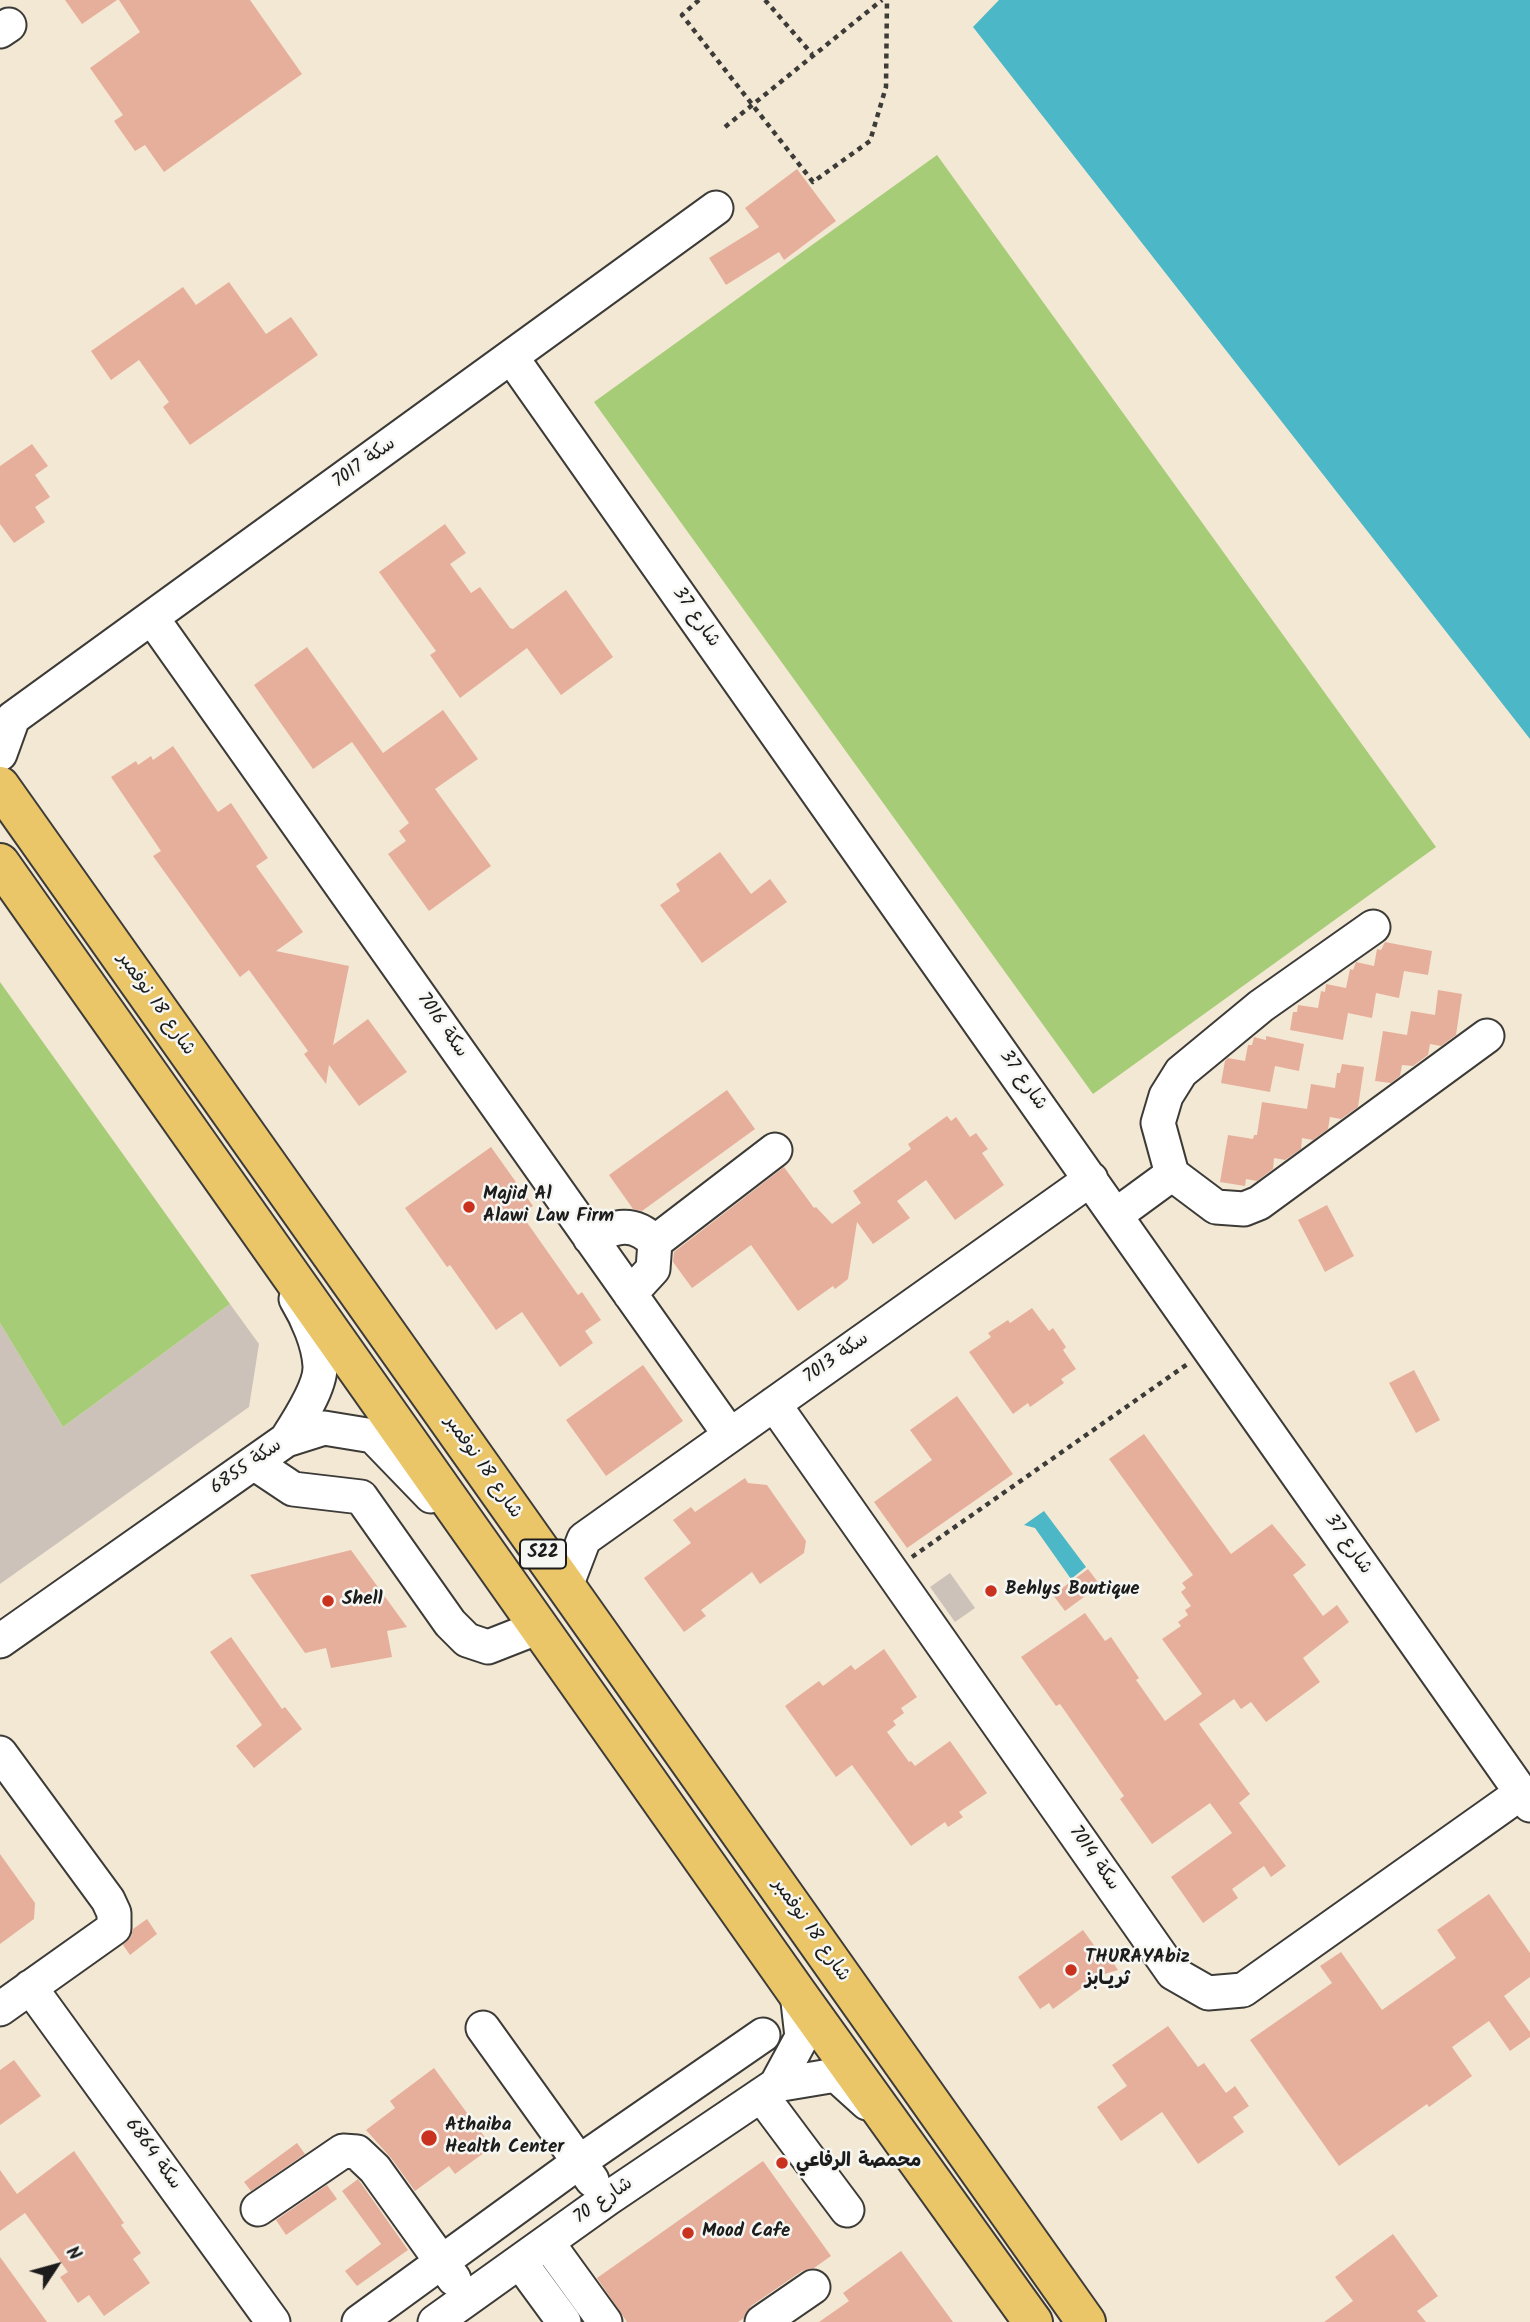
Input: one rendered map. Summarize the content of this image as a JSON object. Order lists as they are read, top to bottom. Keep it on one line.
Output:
{"streets":{"main road":["شارع 18 نوفمبر","S22"],"street":["سكة 7017","شارع 37","سكة 7016","سكة 7013","سكة 6855","سكة 7014","سكة 6864","شارع 70"]},"crossings":[["سكة 7017","شارع 37"],["سكة 7017","سكة 7016"],["شارع 37","سكة 7013"],["شارع 37","سكة 7014"],["سكة 7016","سكة 7013"],["سكة 7013","سكة 7014"],["سكة 6855","S22"],["S22","شارع 70"]],"places":["Majid Al Alawi Law Firm","Behlys Boutique","Shell","THURAYAbiz ثريـابز","Athaiba Health Center","محمصة الرفاعي","Mood Cafe"],"north":"top right"}
